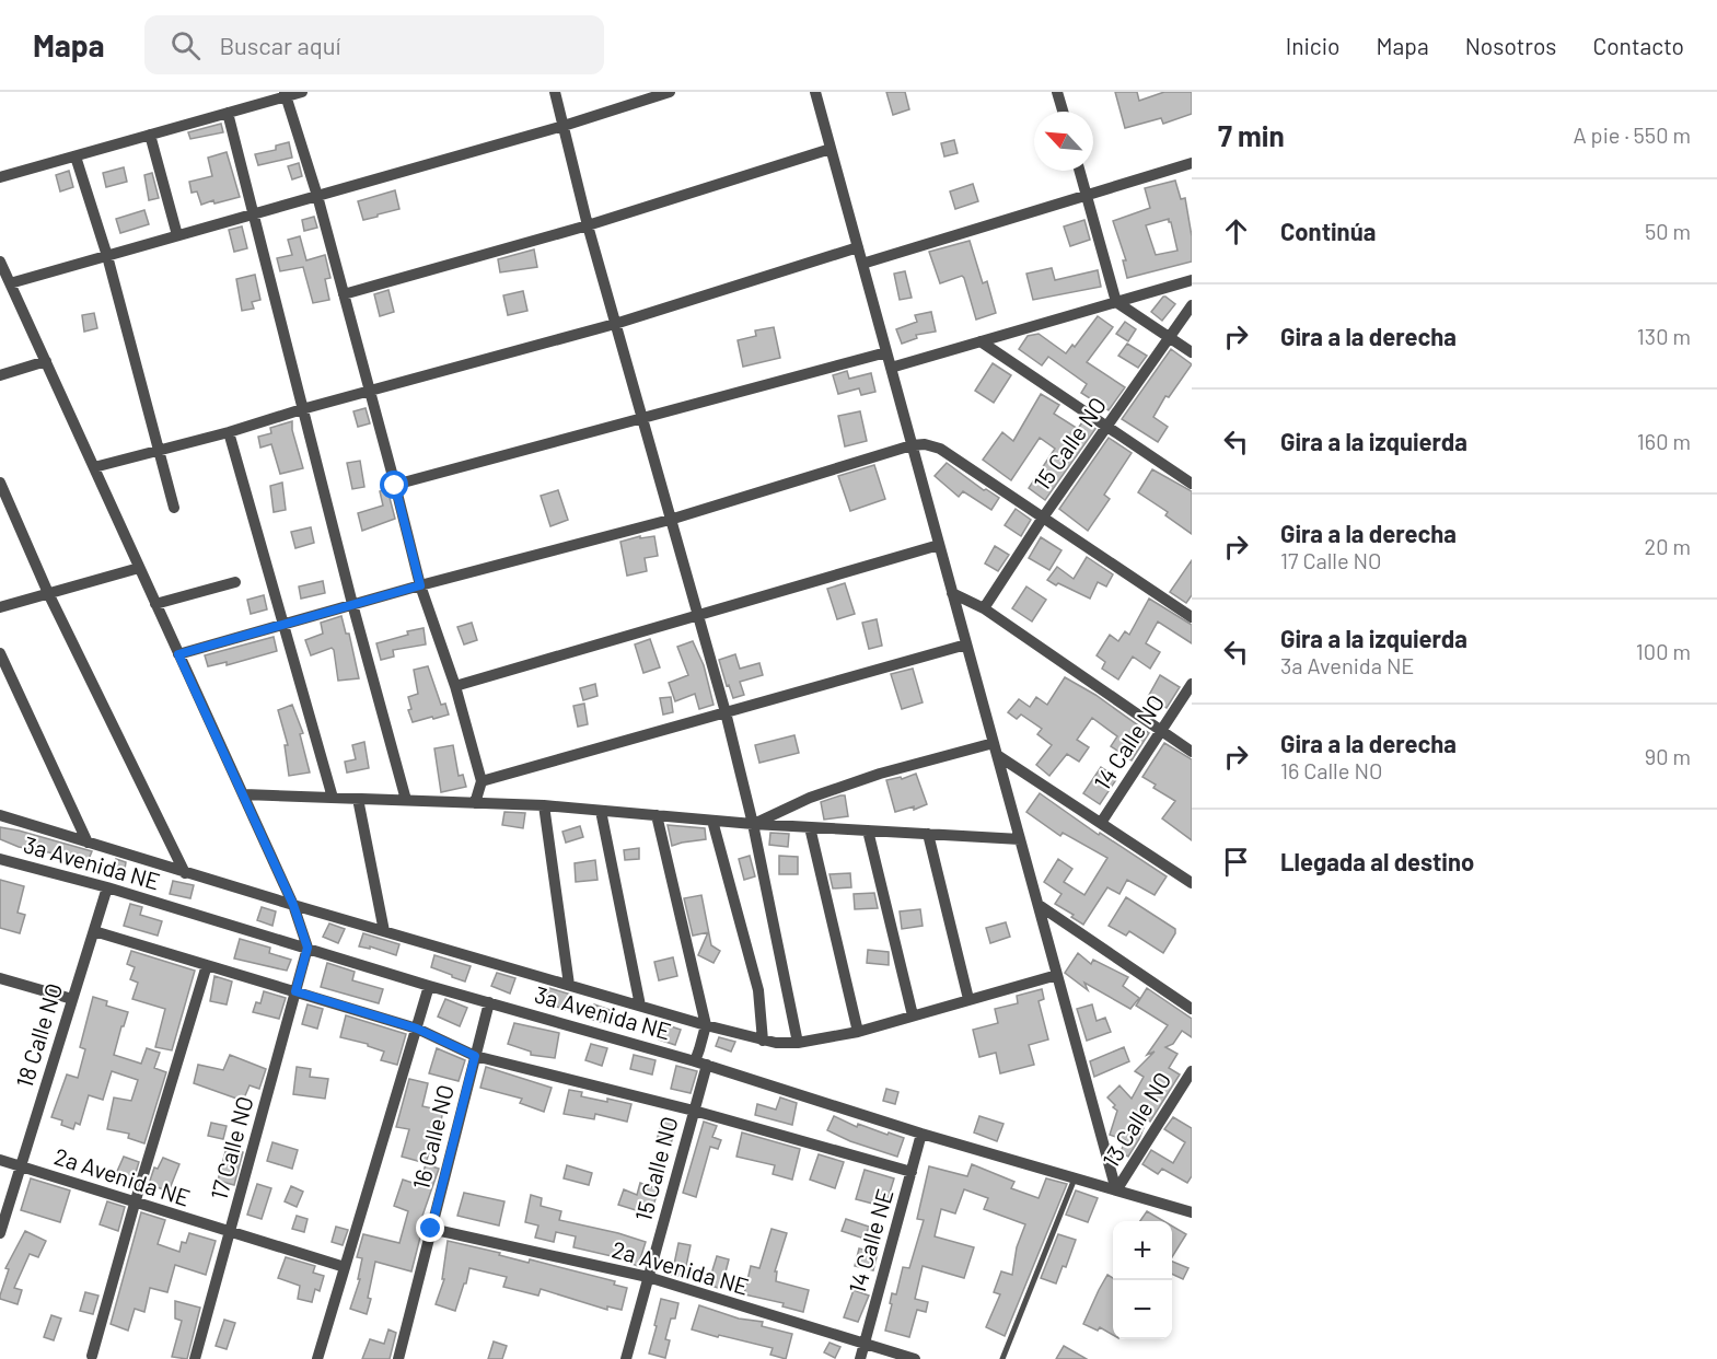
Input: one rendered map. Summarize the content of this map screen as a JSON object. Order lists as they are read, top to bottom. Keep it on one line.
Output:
{"streets":{"street":["15 Calle NO","14 Calle NO","3a Avenida NE","18 Calle NO","13 Calle NO","16 Calle NO","17 Calle NO","2a Avenida NE","14 Calle NE"]},"crossings":[["15 Calle NO","3a Avenida NE"],["15 Calle NO","2a Avenida NE"],["3a Avenida NE","18 Calle NO"],["3a Avenida NE","13 Calle NO"],["3a Avenida NE","16 Calle NO"],["3a Avenida NE","17 Calle NO"],["3a Avenida NE","14 Calle NE"],["18 Calle NO","2a Avenida NE"],["16 Calle NO","2a Avenida NE"],["17 Calle NO","2a Avenida NE"],["2a Avenida NE","14 Calle NE"]],"north":"top left","page":{"header":"Mapa","search":"Buscar aquí","nav":["Inicio","Mapa","Nosotros","Contacto"],"heading":["7 min","A pie · 550 m"],"list":[["Continúa","50 m"],["Gira a la derecha","130 m"],["Gira a la izquierda","160 m"],["Gira a la derecha","17 Calle NO","20 m"],["Gira a la izquierda","3a Avenida NE","100 m"],["Gira a la derecha","16 Calle NO","90 m"],"Llegada al destino"],"map_buttons":["+","−"]}}
